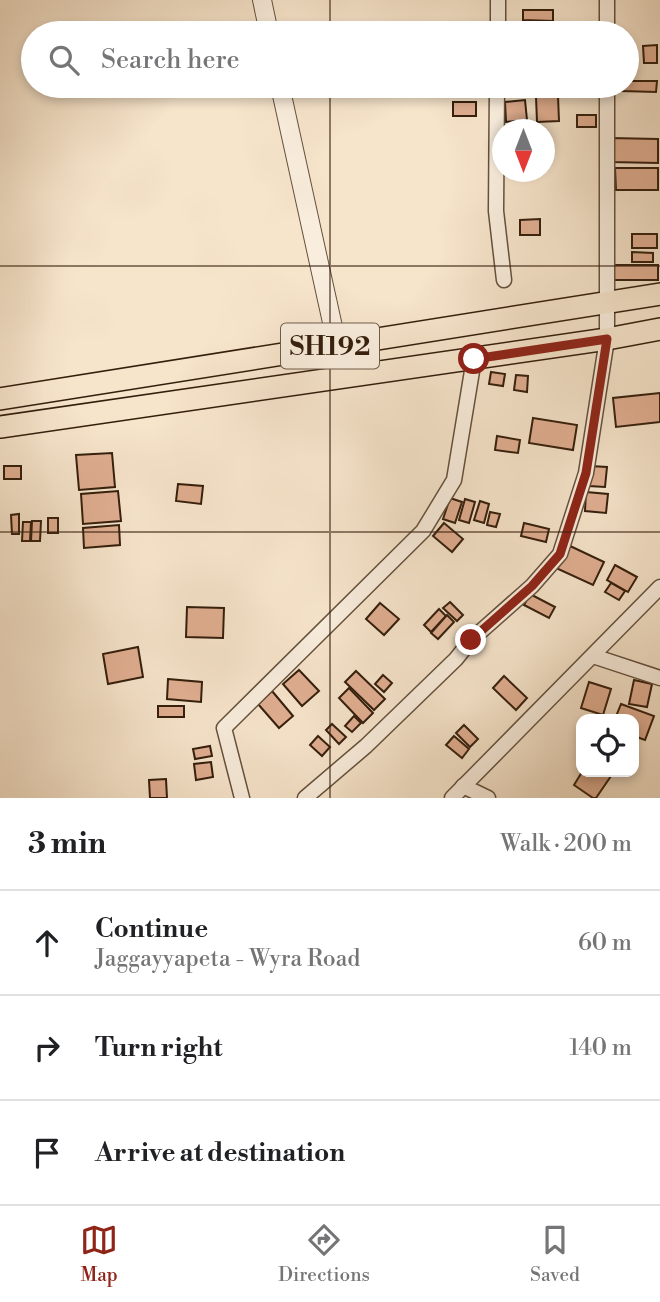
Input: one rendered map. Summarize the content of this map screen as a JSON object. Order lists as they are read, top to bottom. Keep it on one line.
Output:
{"streets":{"main road":["SH192"]},"north":"bottom","page":{"search":"Search here","heading":["3 min","Walk · 200 m"],"list":[["Continue","Jaggayyapeta - Wyra Road","60 m"],["Turn right","140 m"],"Arrive at destination"],"nav":["Map","Directions","Saved"]}}
